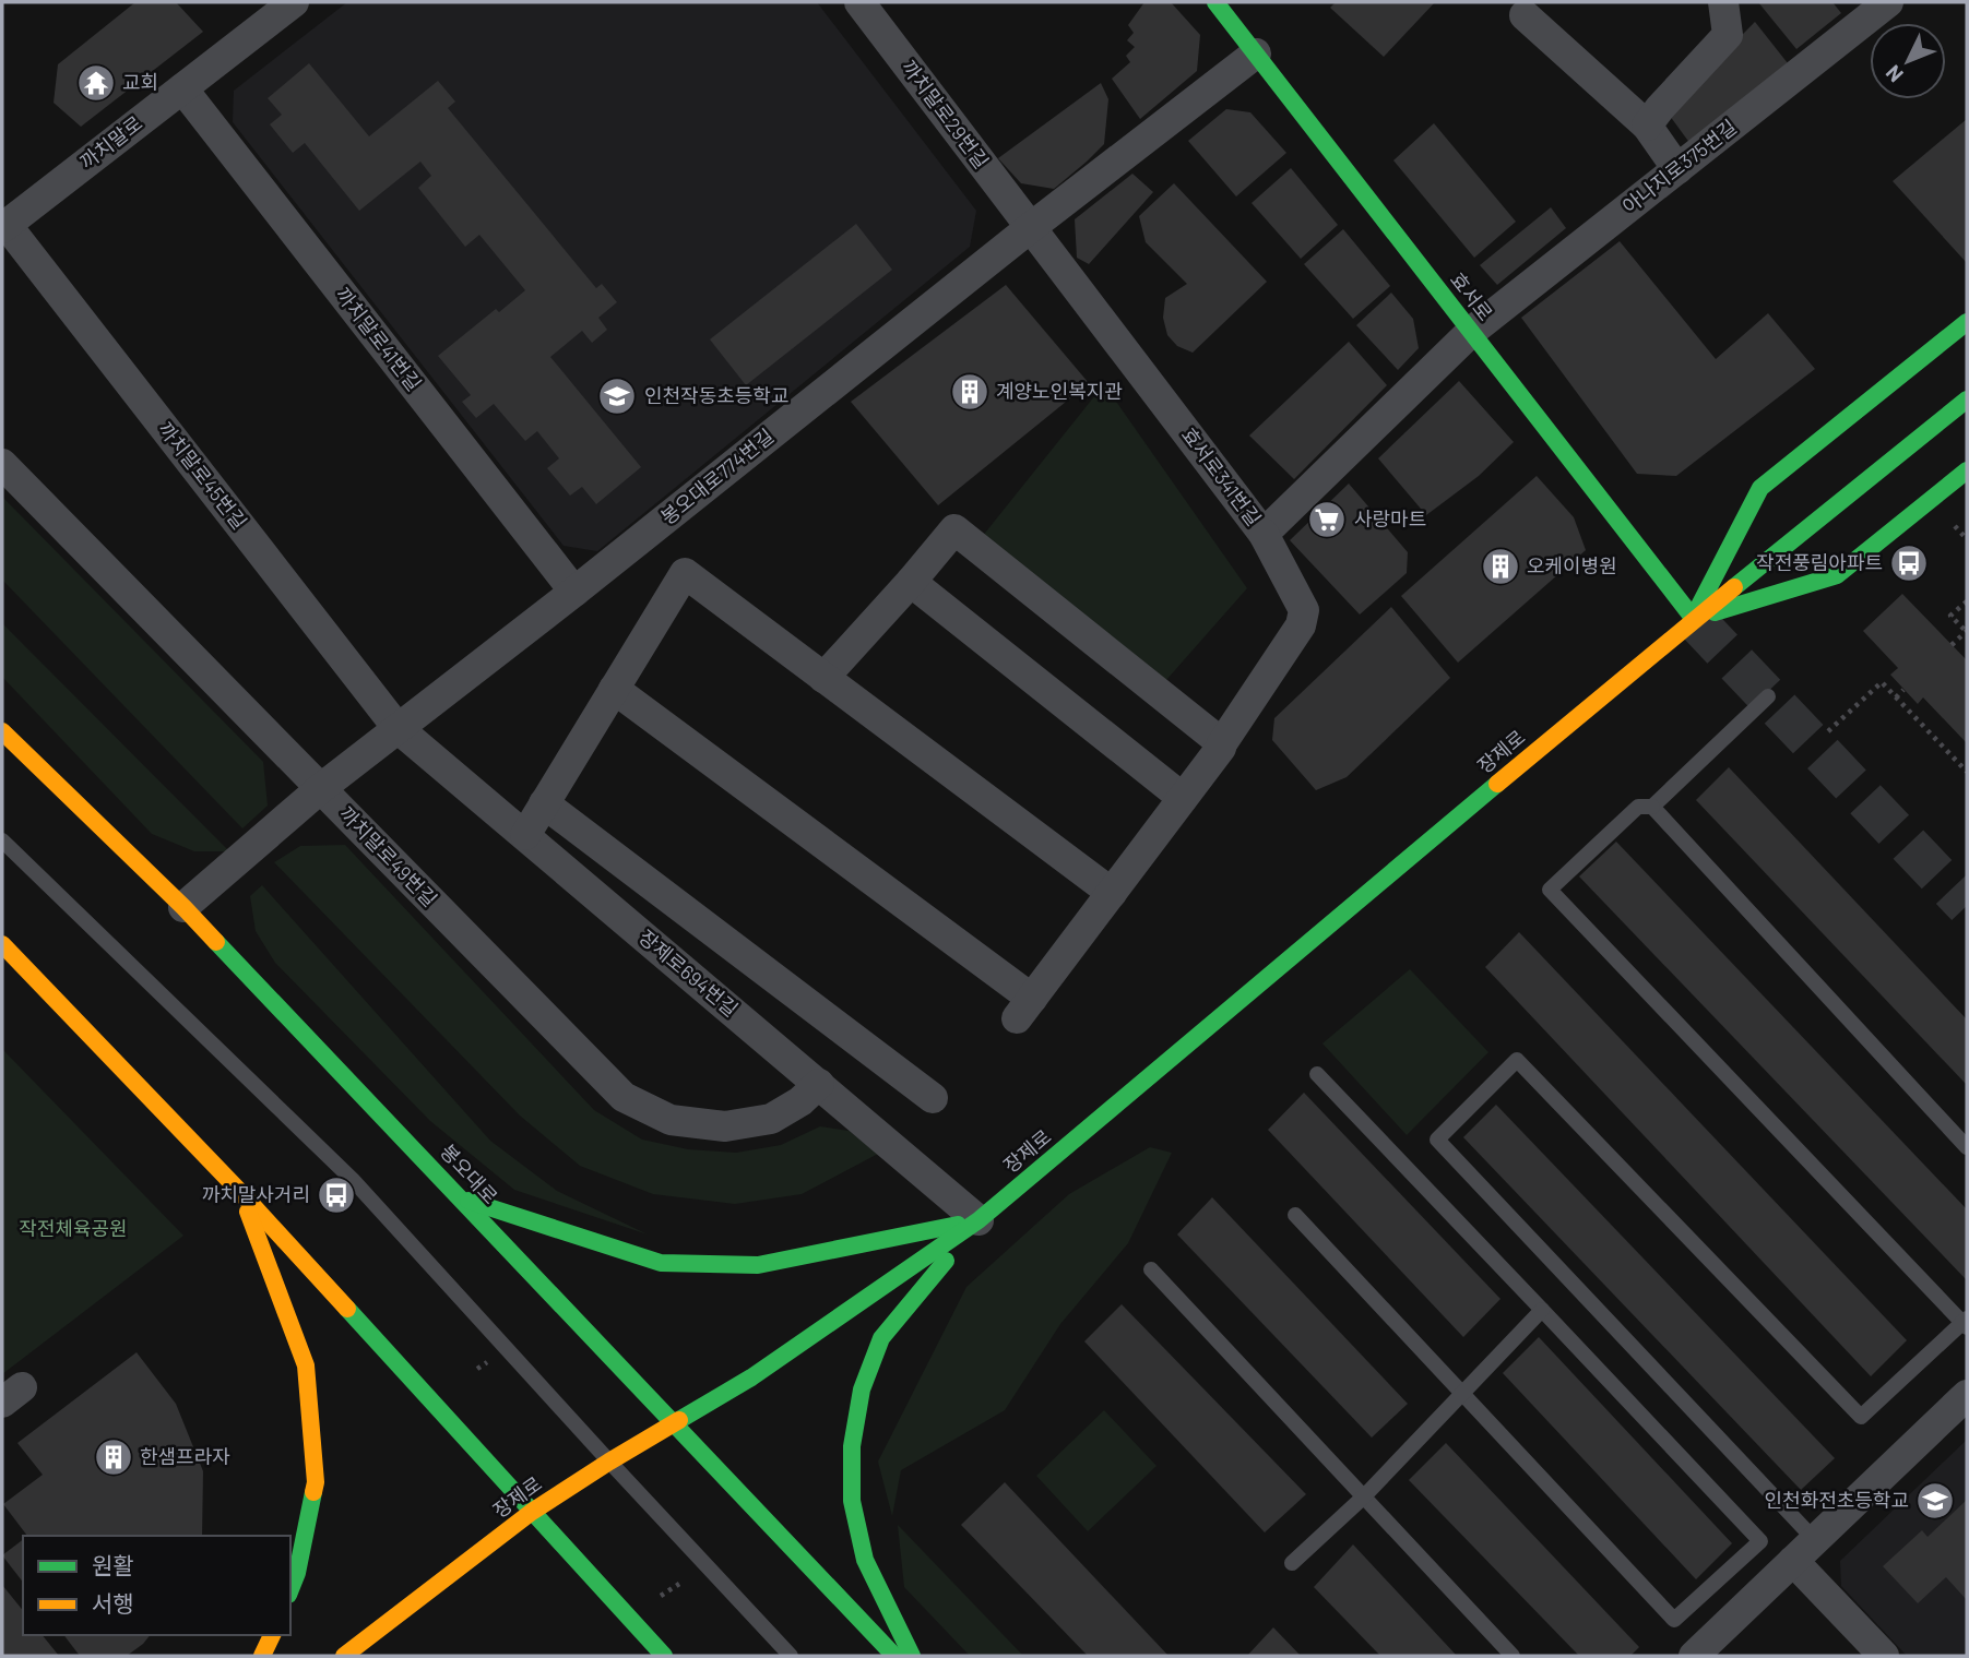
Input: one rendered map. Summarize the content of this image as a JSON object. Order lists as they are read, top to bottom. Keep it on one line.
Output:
{"streets":{"main road":["효서로","장제로","봉오대로"],"street":["까치말로29번길","까치말로","아나지로375번길","까치말로41번길","까치말로45번길","봉오대로774번길","효서로341번길","까치말로49번길","장제로694번길"]},"crossings":[["까치말로29번길","봉오대로774번길"],["까치말로29번길","효서로341번길"],["까치말로","까치말로41번길"],["까치말로","까치말로45번길"],["아나지로375번길","효서로"],["아나지로375번길","효서로341번길"],["효서로","봉오대로774번길"],["효서로","효서로341번길"],["효서로","장제로"],["까치말로41번길","봉오대로774번길"],["까치말로45번길","봉오대로774번길"],["까치말로45번길","장제로694번길"],["봉오대로774번길","효서로341번길"],["봉오대로774번길","까치말로49번길"],["봉오대로774번길","장제로694번길"],["봉오대로774번길","봉오대로"],["장제로","장제로694번길"],["장제로","봉오대로"],["까치말로49번길","장제로694번길"]],"parks":["작전체육공원"],"places":{"temple":["교회"],"building":["계양노인복지관","오케이병원","한샘프라자"],"school or university":["인천작동초등학교","인천화전초등학교"],"supermarket":["사랑마트"],"bus stop":["작전풍림아파트","까치말사거리"]},"legend":["원활","서행"],"north":"bottom left"}
